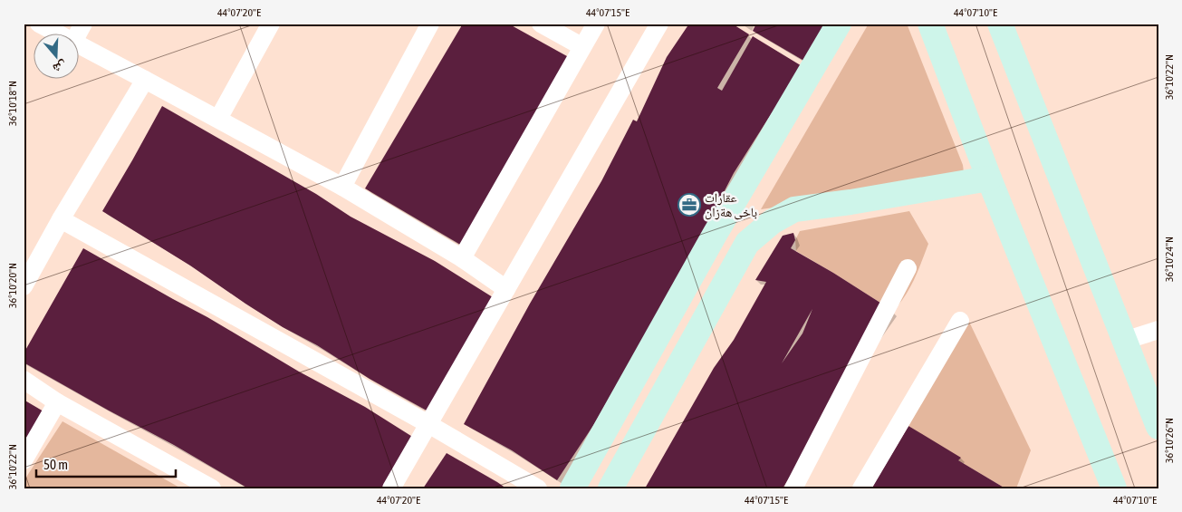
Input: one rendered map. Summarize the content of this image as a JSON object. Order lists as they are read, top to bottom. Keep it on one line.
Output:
{"places":{"office":["عقارات باخی هةزان"]},"scale_bar":"50 m","north":"bottom","coordinates":["44°07'20\"E","44°07'15\"E","44°07'10\"E","36°10'22\"N","36°10'18\"N","36°10'24\"N","36°10'20\"N","36°10'26\"N"]}
